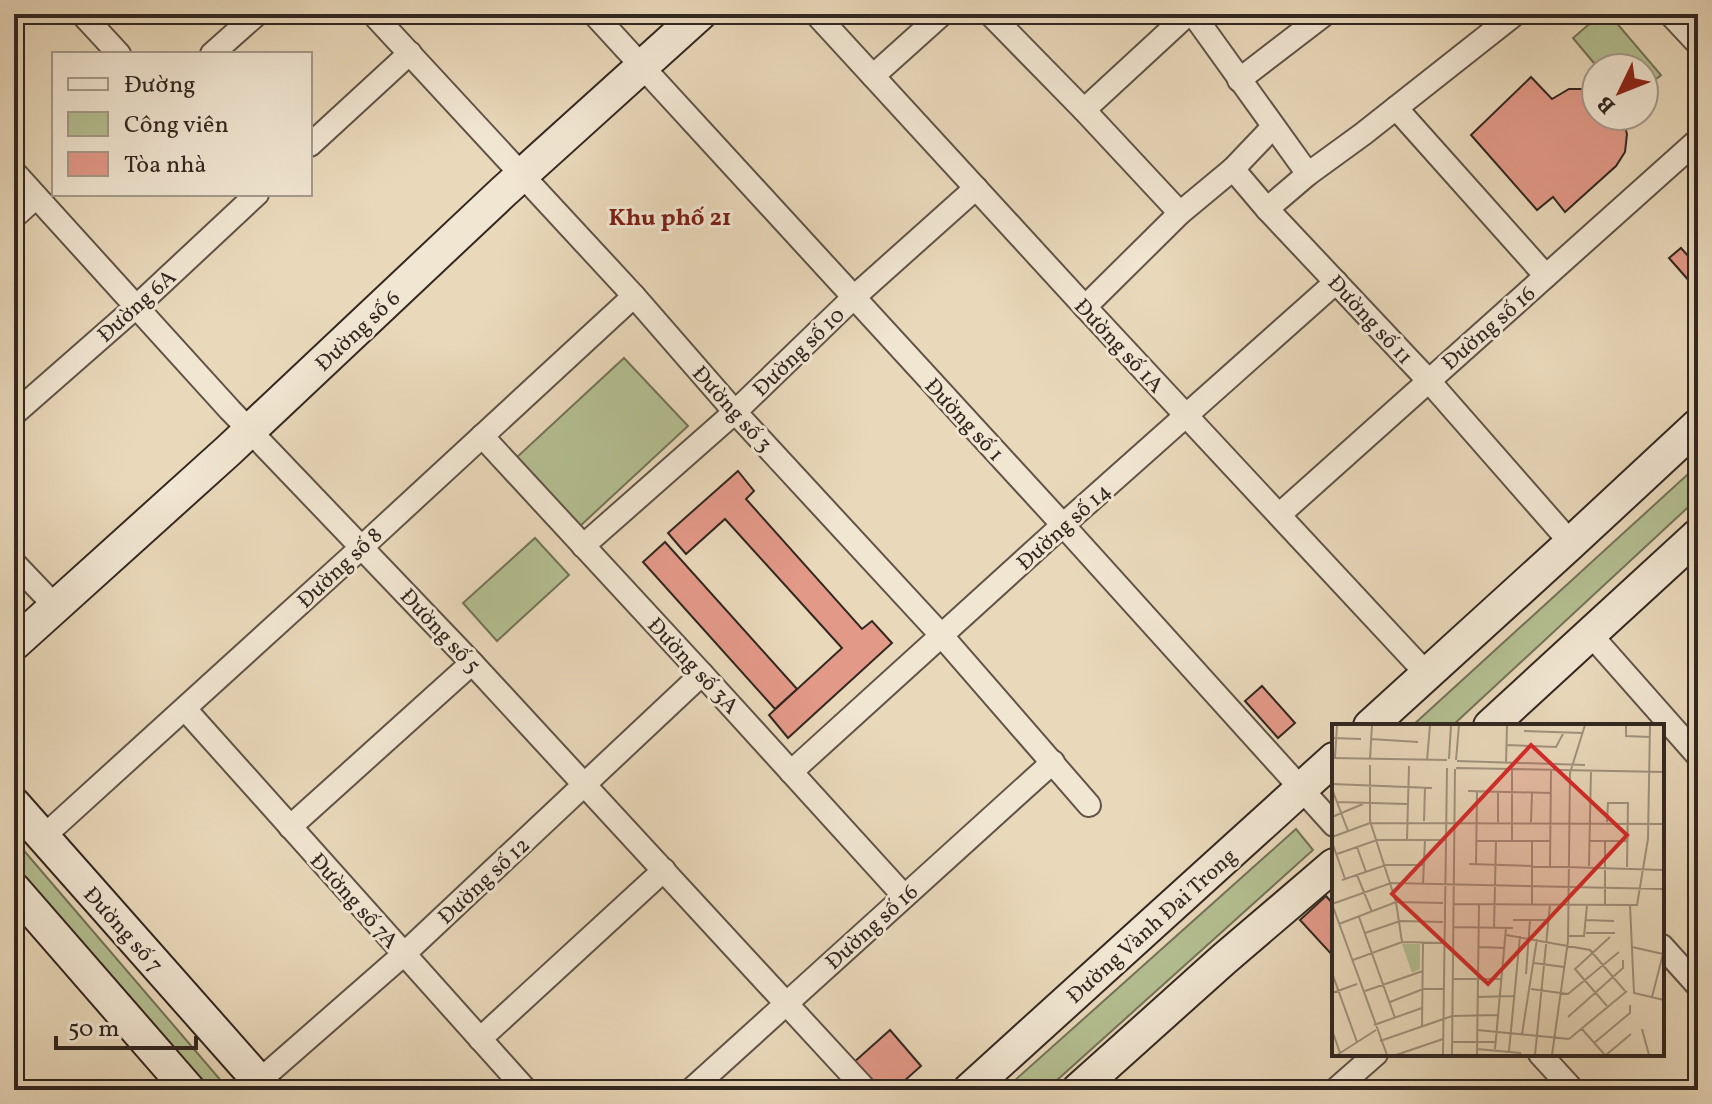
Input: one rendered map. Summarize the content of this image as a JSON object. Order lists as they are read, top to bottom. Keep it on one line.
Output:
{"streets":{"street":["Đường 6A","Đường số 11","Đường số 16","Đường số 6","Đường số 1A","Đường số 10","Đường số 3","Đường số 1","Đường số 14","Đường số 8","Đường số 5","Đường số 3A","Đường số 12","Đường số 7A","Đường Vành Đai Trong","Đường số 7"]},"crossings":[["Đường 6A","Đường số 5"],["Đường số 11","Đường số 16"],["Đường số 11","Đường số 14"],["Đường số 16","Đường số 1A"],["Đường số 16","Đường số 3"],["Đường số 16","Đường số 5"],["Đường số 16","Đường số 3A"],["Đường số 6","Đường số 3"],["Đường số 6","Đường số 1"],["Đường số 6","Đường số 5"],["Đường số 1A","Đường số 10"],["Đường số 1A","Đường số 14"],["Đường số 10","Đường số 3"],["Đường số 10","Đường số 1"],["Đường số 10","Đường số 3A"],["Đường số 3","Đường số 14"],["Đường số 3","Đường số 8"],["Đường số 1","Đường số 14"],["Đường số 1","Đường Vành Đai Trong"],["Đường số 14","Đường số 3A"],["Đường số 8","Đường số 5"],["Đường số 8","Đường số 3A"],["Đường số 8","Đường số 7A"],["Đường số 8","Đường số 7"],["Đường số 5","Đường số 12"],["Đường số 3A","Đường số 12"],["Đường số 12","Đường số 7A"],["Đường số 12","Đường số 7"]],"districts":["Khu phố 21"],"legend":["Đường","Công viên","Tòa nhà"],"scale_bar":"50 m","north":"bottom left"}
